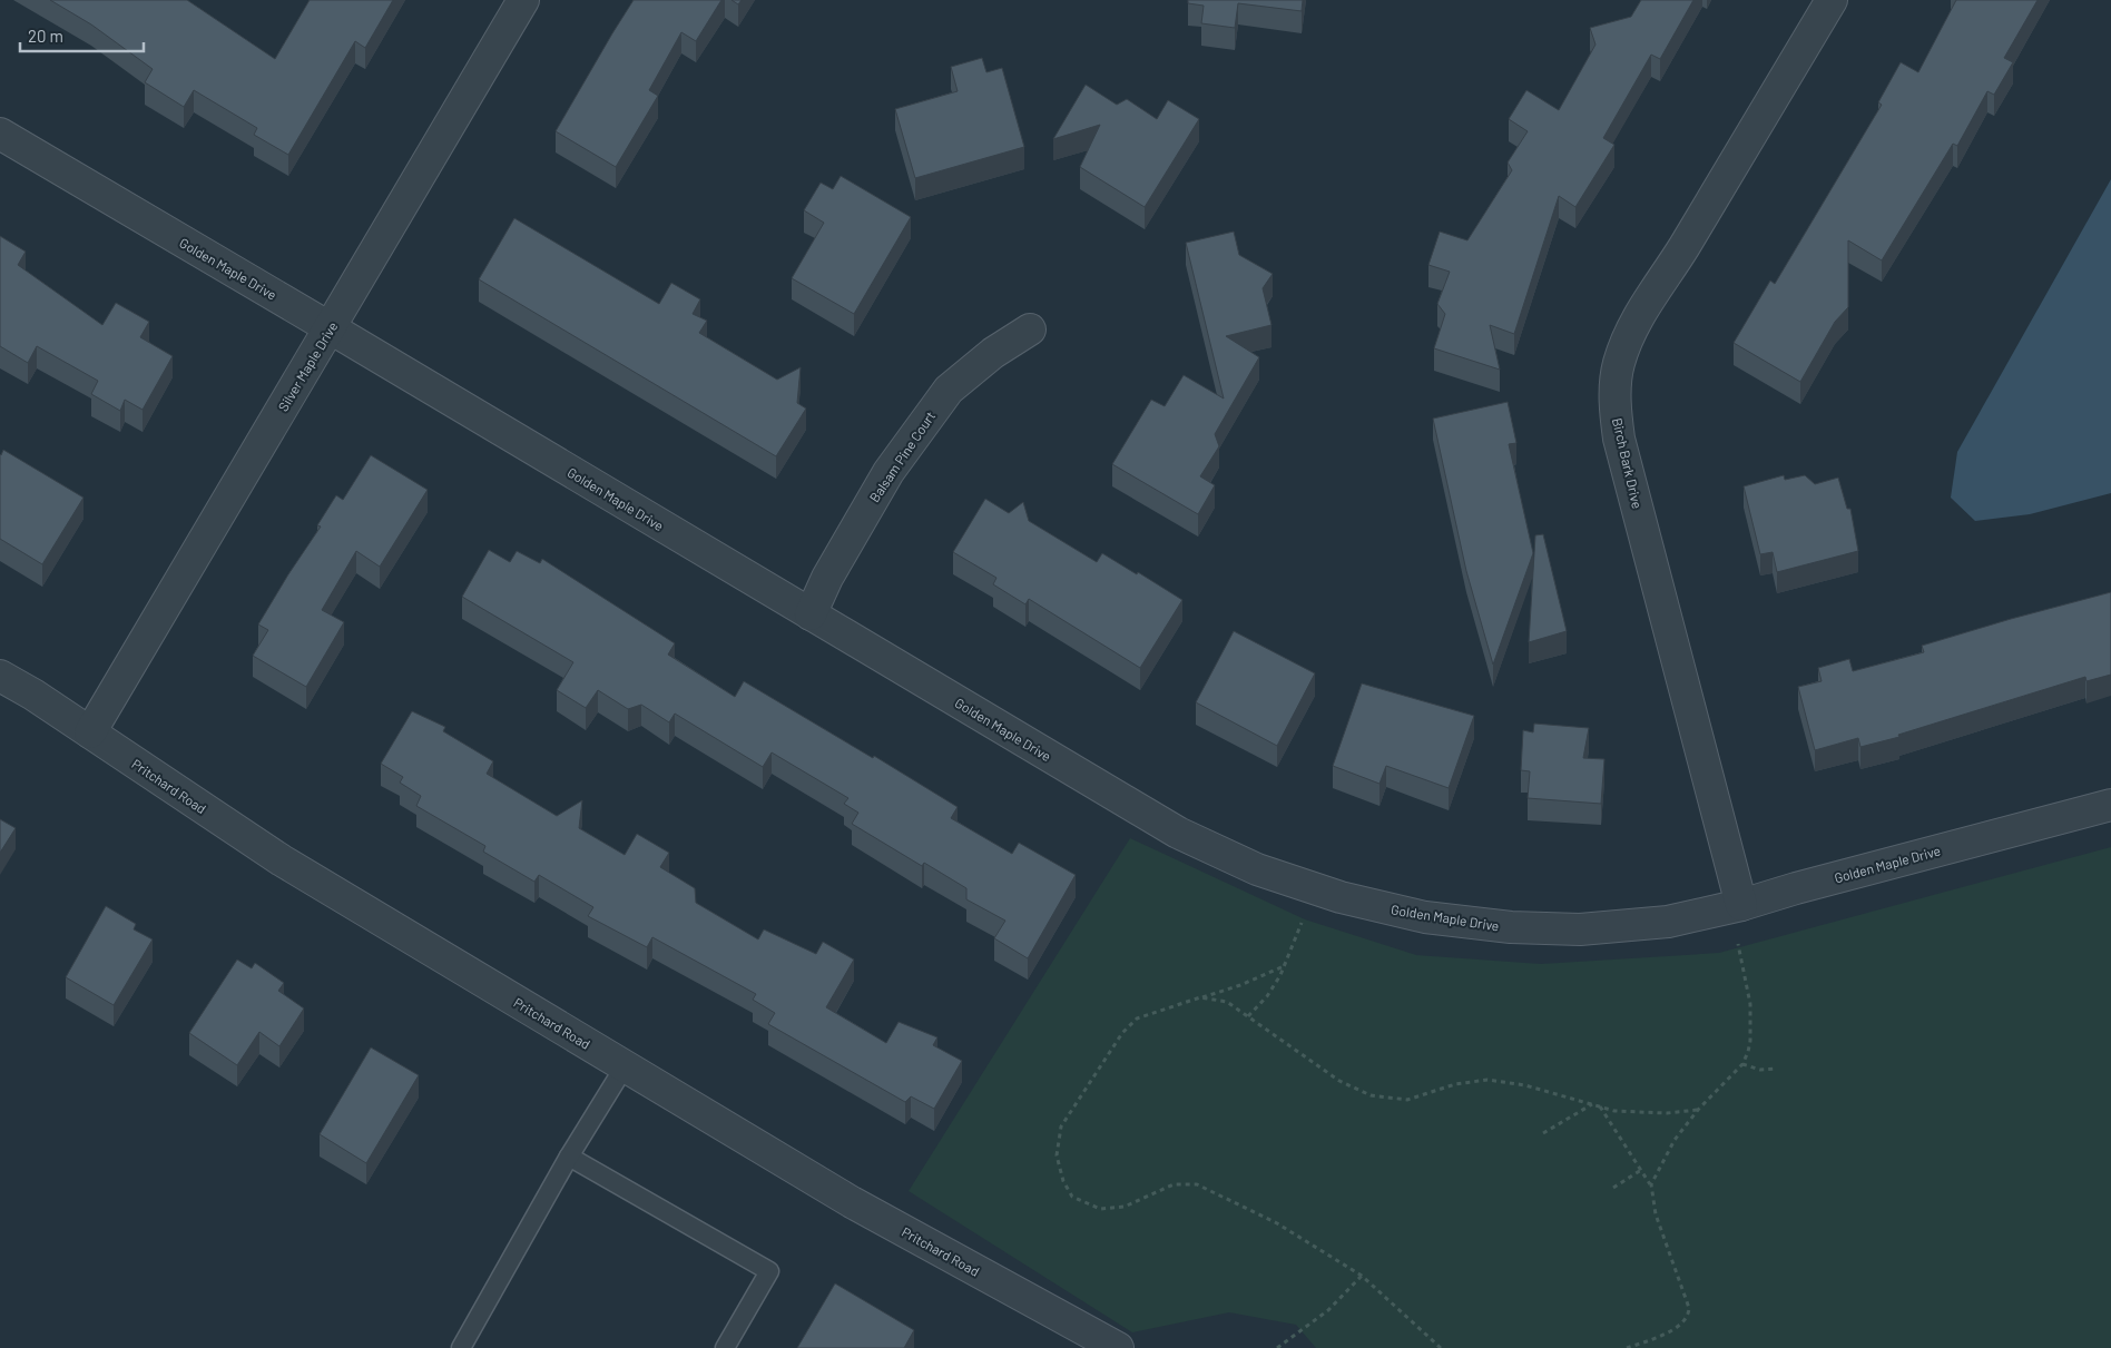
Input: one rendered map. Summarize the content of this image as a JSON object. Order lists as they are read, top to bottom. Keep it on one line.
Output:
{"streets":{"street":["Golden Maple Drive","Silver Maple Drive","Balsam Pine Court","Birch Bark Drive","Pritchard Road"]},"crossings":[["Golden Maple Drive","Silver Maple Drive"],["Golden Maple Drive","Balsam Pine Court"],["Golden Maple Drive","Birch Bark Drive"],["Silver Maple Drive","Pritchard Road"]],"scale_bar":"20 m"}
